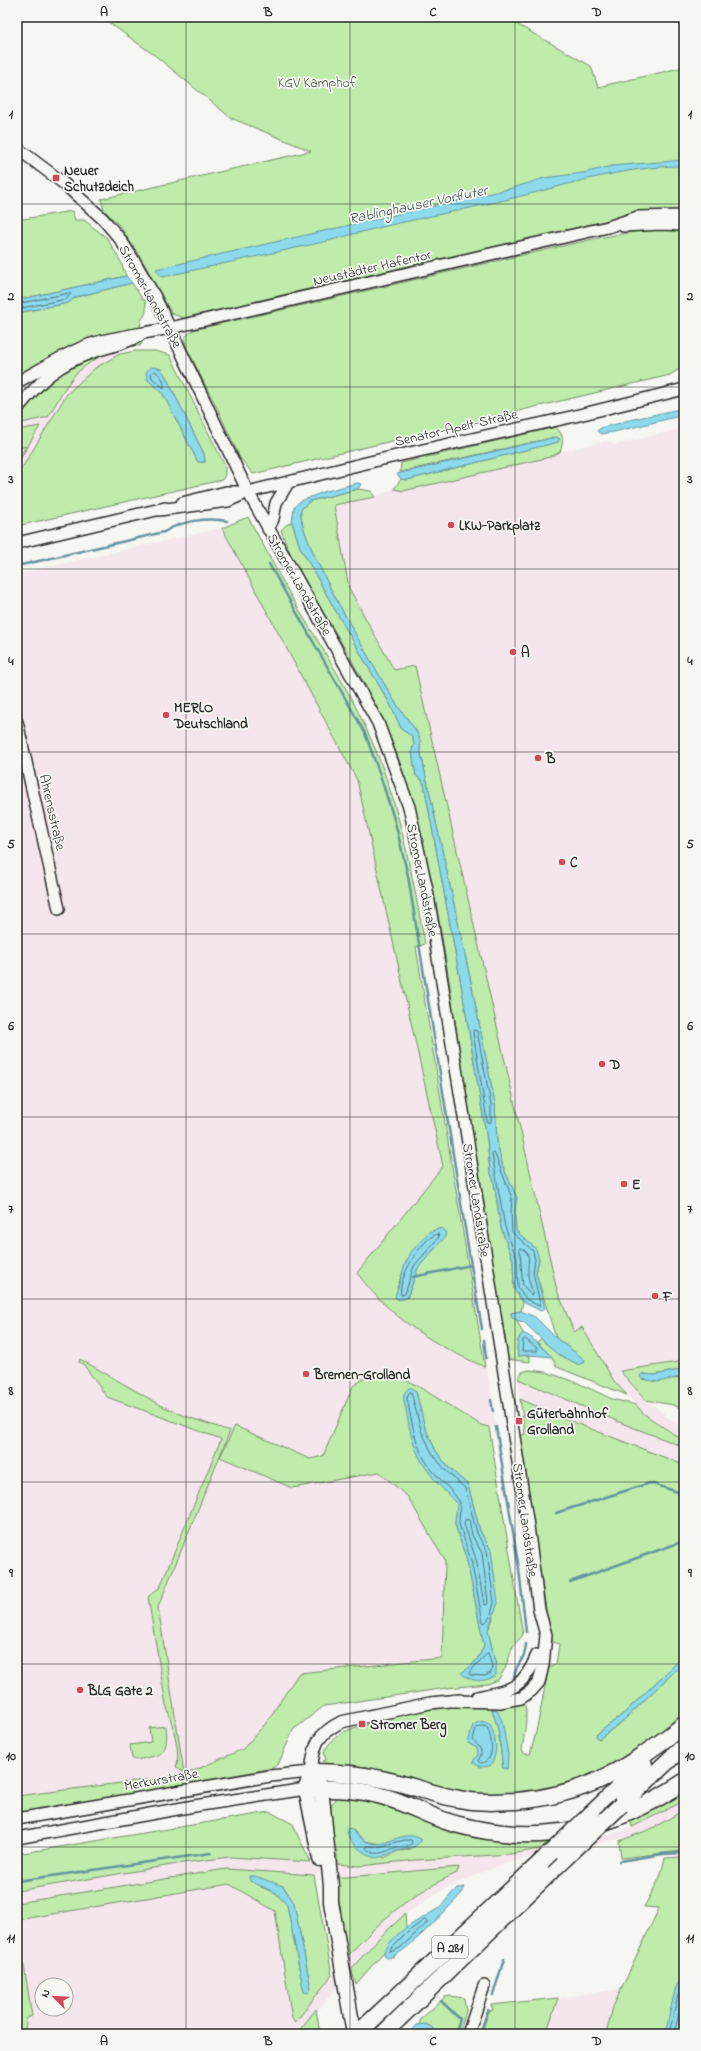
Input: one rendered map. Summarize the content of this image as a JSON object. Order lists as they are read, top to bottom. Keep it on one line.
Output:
{"streets":{"highway":["A 281"],"main road":["Stromer Landstraße"],"street":["Neustädter Hafentor","Senator-Apelt-Straße","Ahrensstraße","Merkurstraße"]},"crossings":[["Neustädter Hafentor","Stromer Landstraße"],["Stromer Landstraße","Senator-Apelt-Straße"],["Stromer Landstraße","Merkurstraße"]],"water":["Rablinghauser Vorfluter"],"parks":["KGV Kamphof"],"places":{"transit":["Neuer Schutzdeich","Güterbahnhof Grolland","Stromer Berg"],"other":["LKW-Parkplatz","A","MERLO Deutschland","B","C","D","E","F","Bremen-Grolland","BLG Gate 2"]},"north":"top left","grid":{"columns":["A","B","C","D"],"rows":["1","2","3","4","5","6","7","8","9","10","11"]}}
